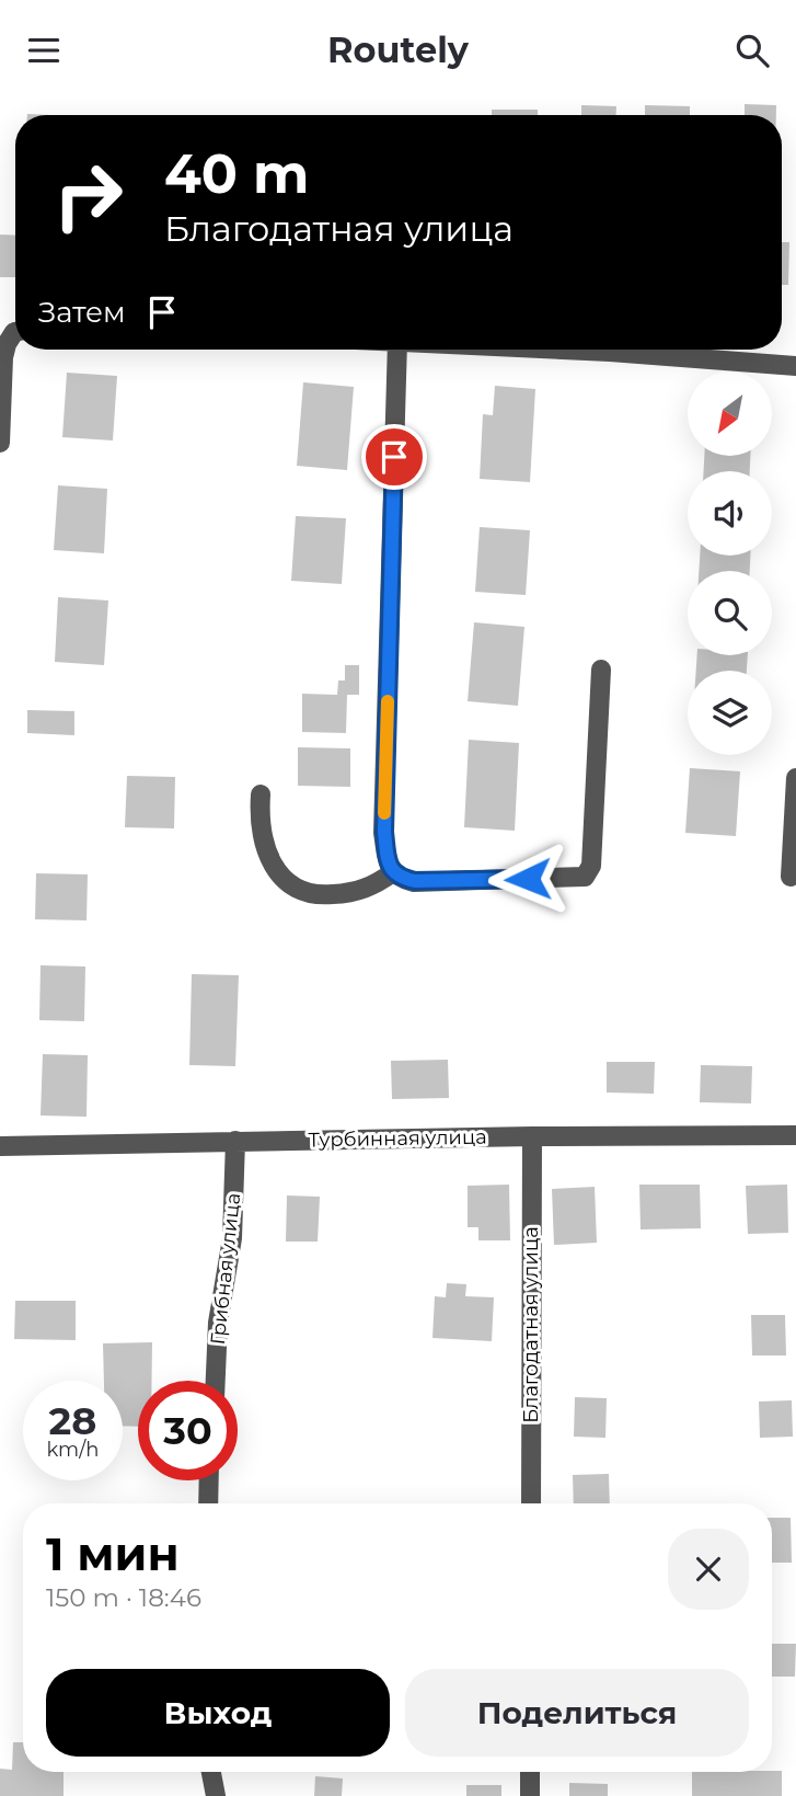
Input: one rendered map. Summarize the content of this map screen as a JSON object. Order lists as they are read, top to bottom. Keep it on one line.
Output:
{"streets":{"street":["Турбинная улица","Грибная улица","Благодатная улица"]},"crossings":[["Турбинная улица","Грибная улица"],["Турбинная улица","Благодатная улица"]],"north":"bottom left","page":{"header":"Routely","turn":["40 m","Благодатная улица"],"then":"Затем","speed":"28 km/h","limit":"30","heading":["1 мин","150 m · 18:46"],"buttons":["Выход","Поделиться"]}}
